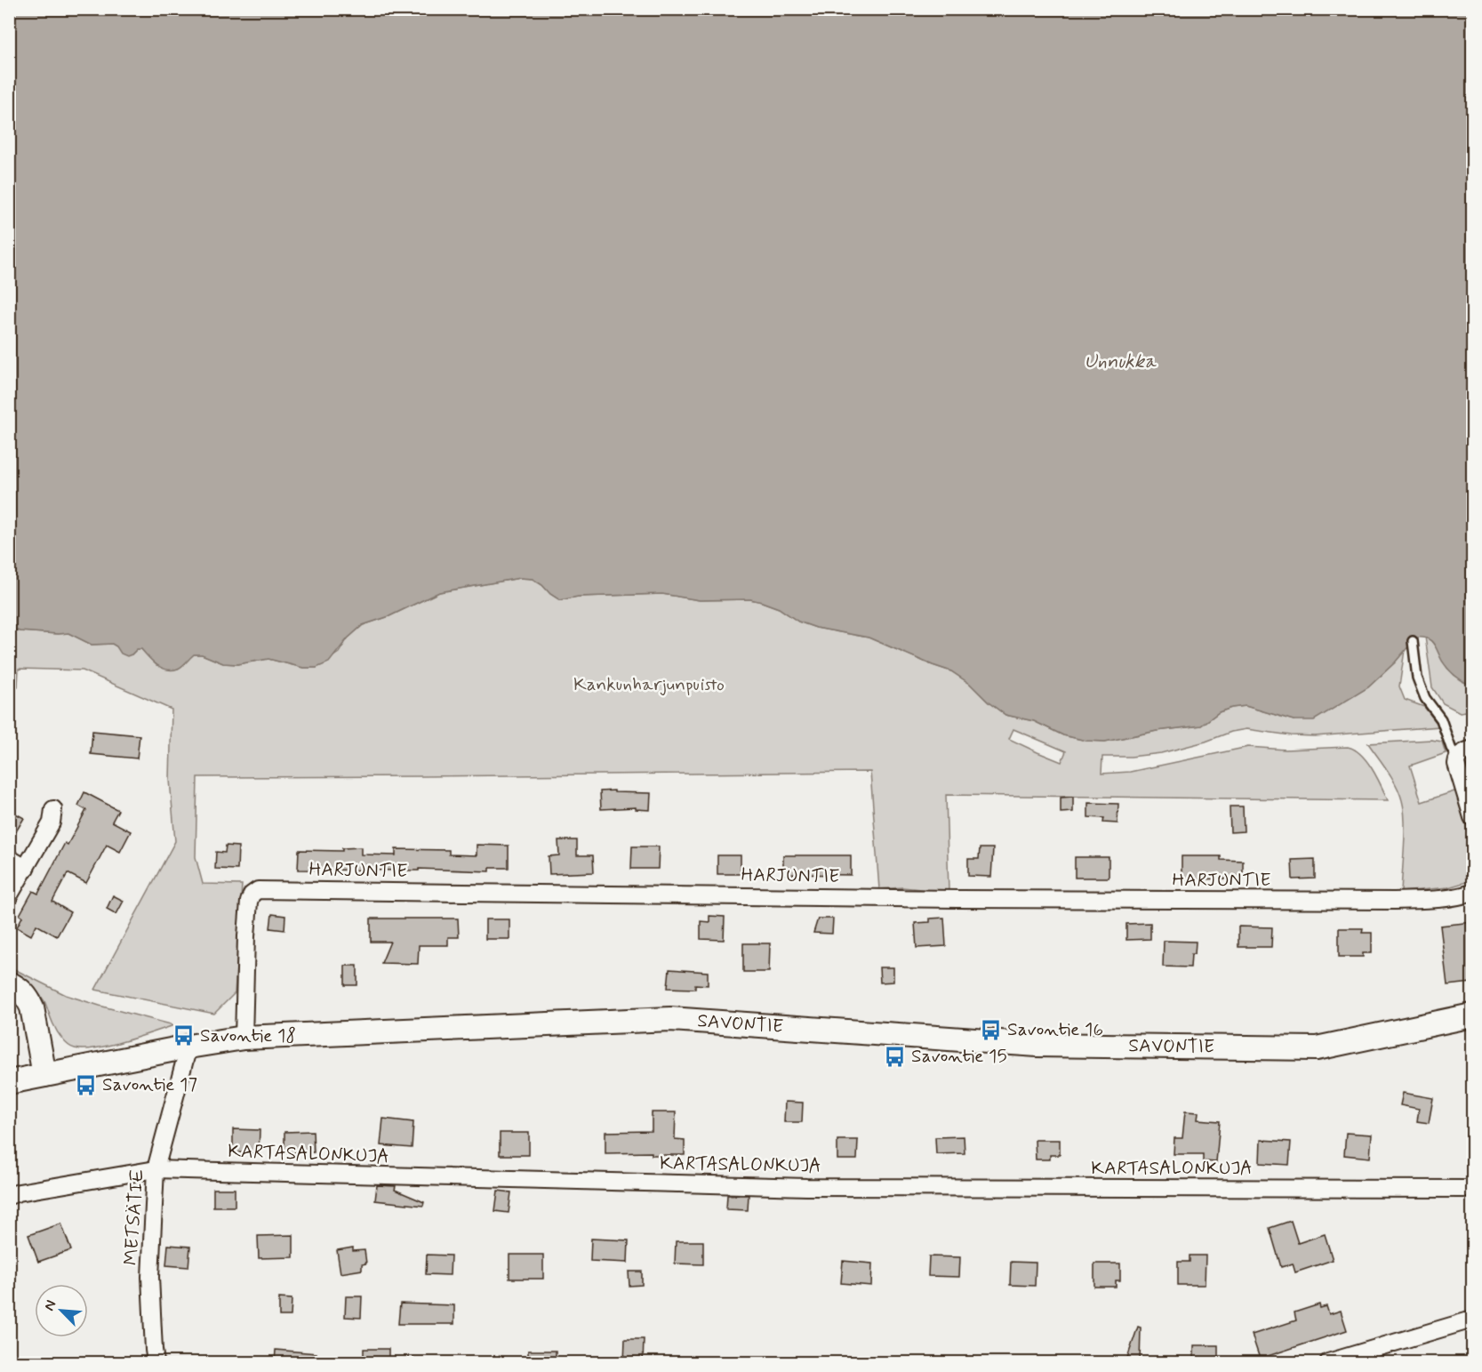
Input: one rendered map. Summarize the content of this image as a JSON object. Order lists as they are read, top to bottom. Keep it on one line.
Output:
{"streets":{"street":["HARJUNTIE","SAVONTIE","KARTASALONKUJA","METSÄTIE"]},"crossings":[["HARJUNTIE","SAVONTIE"],["SAVONTIE","METSÄTIE"],["KARTASALONKUJA","METSÄTIE"]],"water":["Unnukka"],"parks":["Kankunharjunpuisto"],"places":{"bus stop":["Savontie 16","Savontie 18","Savontie 15","Savontie 17"]},"north":"top left"}
